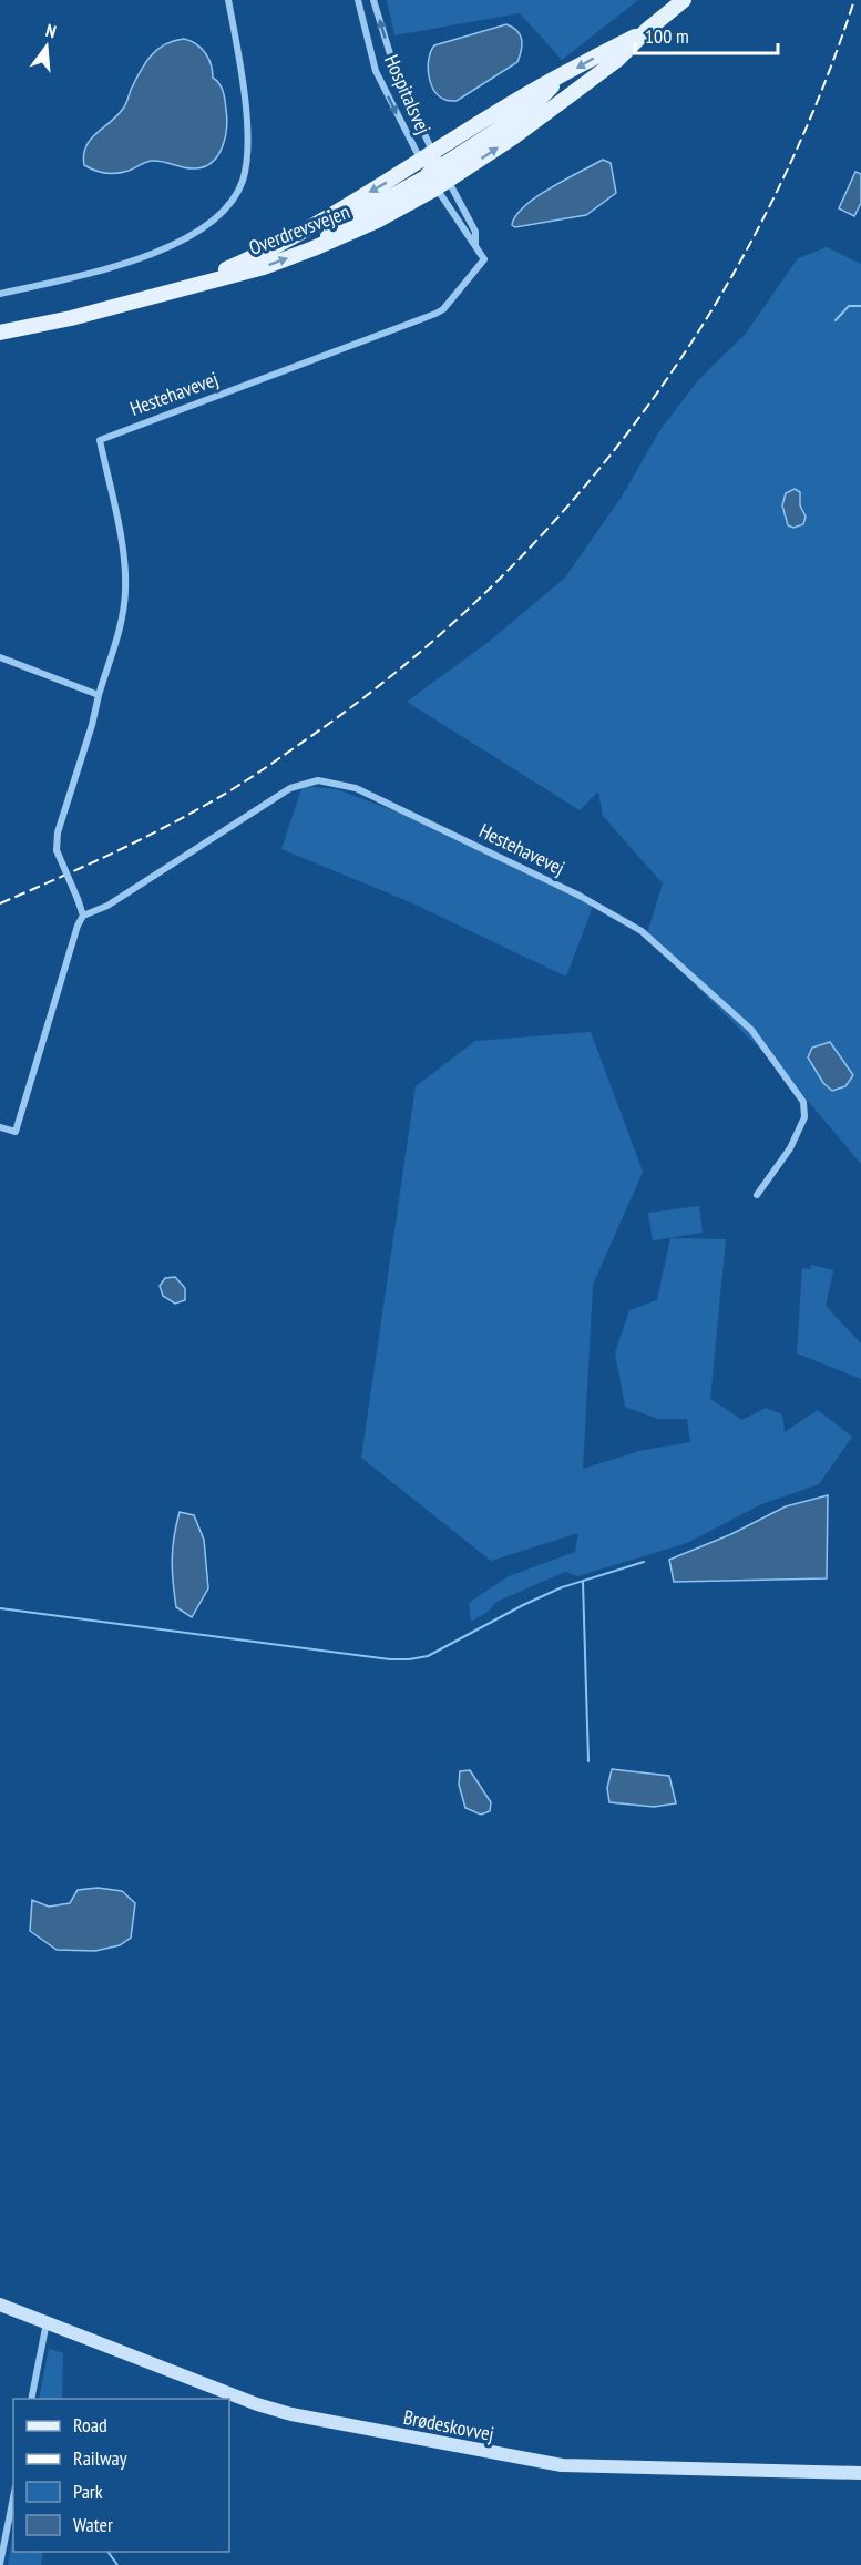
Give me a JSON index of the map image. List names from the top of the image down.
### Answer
{
  "streets": {
    "main road": ["Overdrevsvejen"],
    "street": ["Hospitalsvej", "Hestehavevej", "Brødeskovvej"]
  },
  "crossings": [
    ["Hospitalsvej", "Overdrevsvejen"]
  ],
  "legend": [
    "Road",
    "Railway",
    "Park",
    "Water"
  ],
  "scale_bar": "100 m",
  "north": "top"
}
